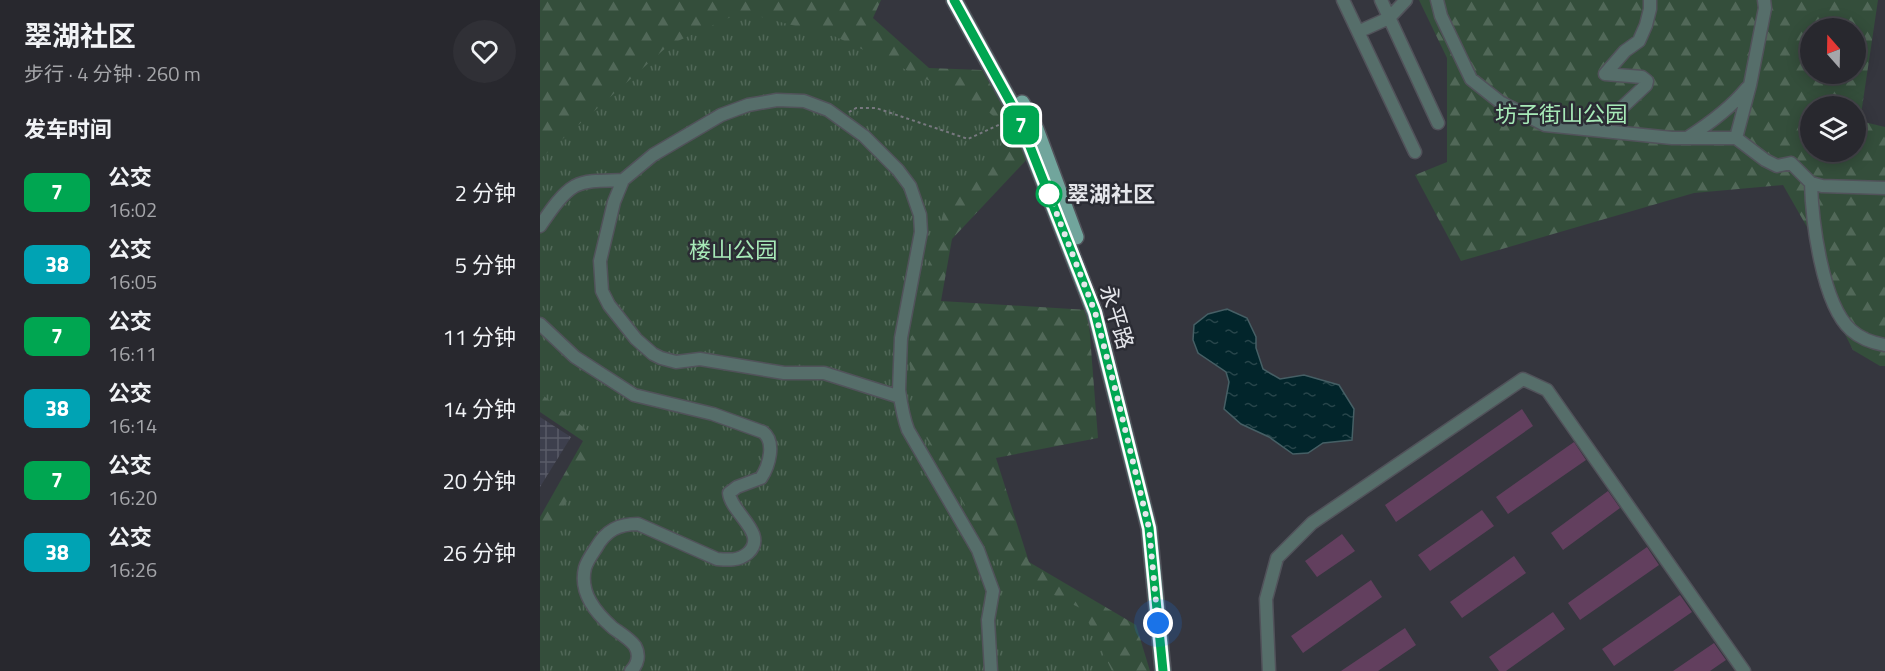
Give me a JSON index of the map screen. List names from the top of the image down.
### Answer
{
  "streets": {
    "main road": ["永平路"]
  },
  "parks": ["坊子街山公园", "楼山公园"],
  "places": ["翠湖社区"],
  "lines": ["bus line 7"],
  "north": "top",
  "page": {
    "heading": [
      ["翠湖社区", "步行 · 4 分钟 · 260 m"],
      "发车时间"
    ],
    "on_map": "7",
    "list": [
      {
        "mark": "7",
        "name": "公交",
        "note": "16:02",
        "value": "2 分钟"
      },
      {
        "mark": "38",
        "name": "公交",
        "note": "16:05",
        "value": "5 分钟"
      },
      {
        "mark": "7",
        "name": "公交",
        "note": "16:11",
        "value": "11 分钟"
      },
      {
        "mark": "38",
        "name": "公交",
        "note": "16:14",
        "value": "14 分钟"
      },
      {
        "mark": "7",
        "name": "公交",
        "note": "16:20",
        "value": "20 分钟"
      },
      {
        "mark": "38",
        "name": "公交",
        "note": "16:26",
        "value": "26 分钟"
      }
    ]
  }
}
